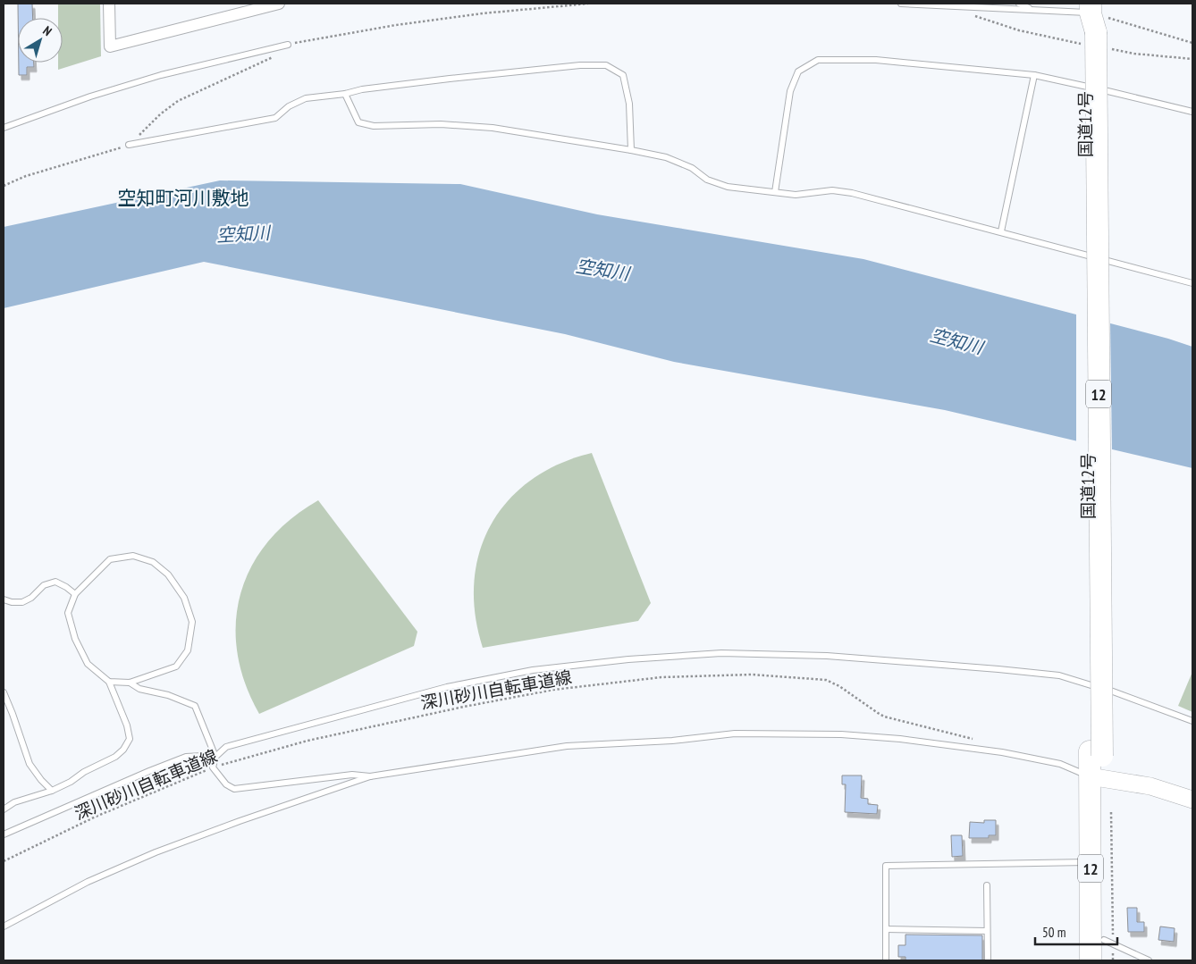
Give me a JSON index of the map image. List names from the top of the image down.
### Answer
{
  "streets": {
    "highway": ["国道12号", "12"],
    "path": ["深川砂川自転車道線"]
  },
  "districts": ["空知町河川敷地"],
  "water": ["空知川"],
  "scale_bar": "50 m",
  "north": "top right"
}
